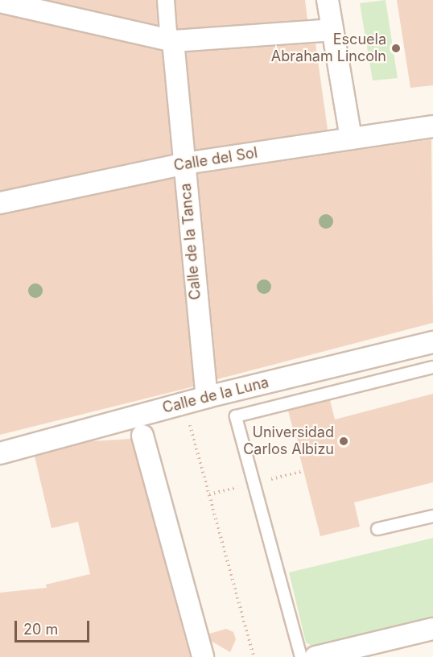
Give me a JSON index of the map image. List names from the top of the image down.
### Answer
{
  "streets": {
    "street": ["Calle del Sol", "Calle de la Tanca", "Calle de la Luna"]
  },
  "crossings": [
    ["Calle del Sol", "Calle de la Tanca"],
    ["Calle de la Tanca", "Calle de la Luna"]
  ],
  "places": ["Escuela Abraham Lincoln", "Universidad Carlos Albizu"],
  "scale_bar": "20 m"
}
